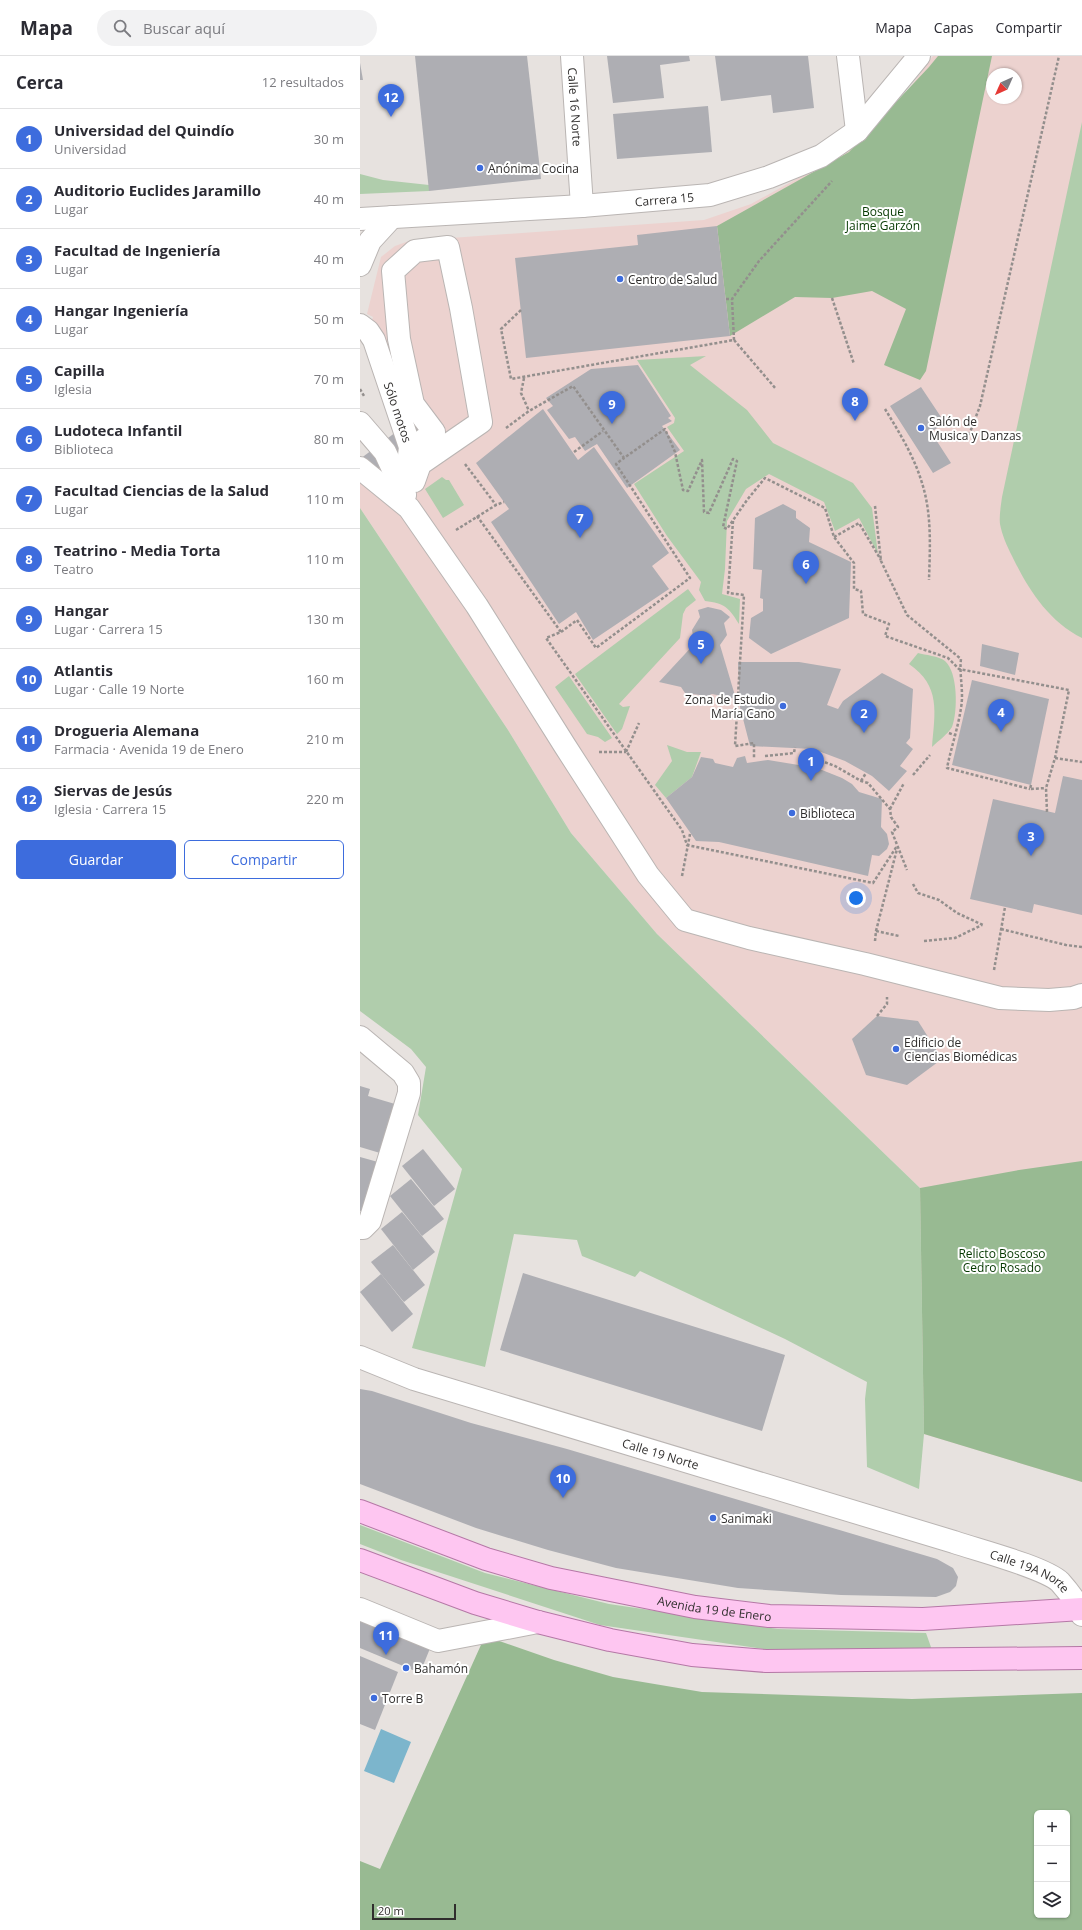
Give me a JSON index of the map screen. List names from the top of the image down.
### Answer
{
  "streets": {
    "main road": ["Avenida 19 de Enero"],
    "street": [
      "Calle 16 Norte",
      "Carrera 15",
      "Sólo motos",
      "Calle 19 Norte",
      "Calle 19A Norte"
    ]
  },
  "crossings": [
    ["Calle 16 Norte", "Carrera 15"],
    ["Calle 19 Norte", "Calle 19A Norte"],
    ["Calle 19A Norte", "Avenida 19 de Enero"]
  ],
  "parks": ["Bosque Jaime Garzón", "Relicto Boscoso Cedro Rosado"],
  "places": [
    "Anónima Cocina",
    "Centro de Salud",
    "Salón de Musica y Danzas",
    "Zona de Estudio María Cano",
    "Biblioteca",
    "Edificio de Ciencias Biomédicas",
    "Sanimaki",
    "Bahamón",
    "Torre B"
  ],
  "scale_bar": "20 m",
  "north": "bottom left",
  "page": {
    "header": "Mapa",
    "search": "Buscar aquí",
    "nav": ["Mapa", "Capas", "Compartir"],
    "heading": ["Cerca", "12 resultados"],
    "pins": [
      "12",
      "8",
      "9",
      "7",
      "6",
      "5",
      "4",
      "2",
      "1",
      "3",
      "10",
      "11"
    ],
    "list": [
      {
        "mark": "1",
        "name": "Universidad del Quindío",
        "note": "Universidad",
        "value": "30 m"
      },
      {
        "mark": "2",
        "name": "Auditorio Euclides Jaramillo",
        "note": "Lugar",
        "value": "40 m"
      },
      {
        "mark": "3",
        "name": "Facultad de Ingeniería",
        "note": "Lugar",
        "value": "40 m"
      },
      {
        "mark": "4",
        "name": "Hangar Ingeniería",
        "note": "Lugar",
        "value": "50 m"
      },
      {
        "mark": "5",
        "name": "Capilla",
        "note": "Iglesia",
        "value": "70 m"
      },
      {
        "mark": "6",
        "name": "Ludoteca Infantil",
        "note": "Biblioteca",
        "value": "80 m"
      },
      {
        "mark": "7",
        "name": "Facultad Ciencias de la Salud",
        "note": "Lugar",
        "value": "110 m"
      },
      {
        "mark": "8",
        "name": "Teatrino - Media Torta",
        "note": "Teatro",
        "value": "110 m"
      },
      {
        "mark": "9",
        "name": "Hangar",
        "note": "Lugar · Carrera 15",
        "value": "130 m"
      },
      {
        "mark": "10",
        "name": "Atlantis",
        "note": "Lugar · Calle 19 Norte",
        "value": "160 m"
      },
      {
        "mark": "11",
        "name": "Drogueria Alemana",
        "note": "Farmacia · Avenida 19 de Enero",
        "value": "210 m"
      },
      {
        "mark": "12",
        "name": "Siervas de Jesús",
        "note": "Iglesia · Carrera 15",
        "value": "220 m"
      }
    ],
    "buttons": ["Guardar", "Compartir"],
    "map_buttons": ["+", "−"],
    "scale": "20 m"
  }
}
